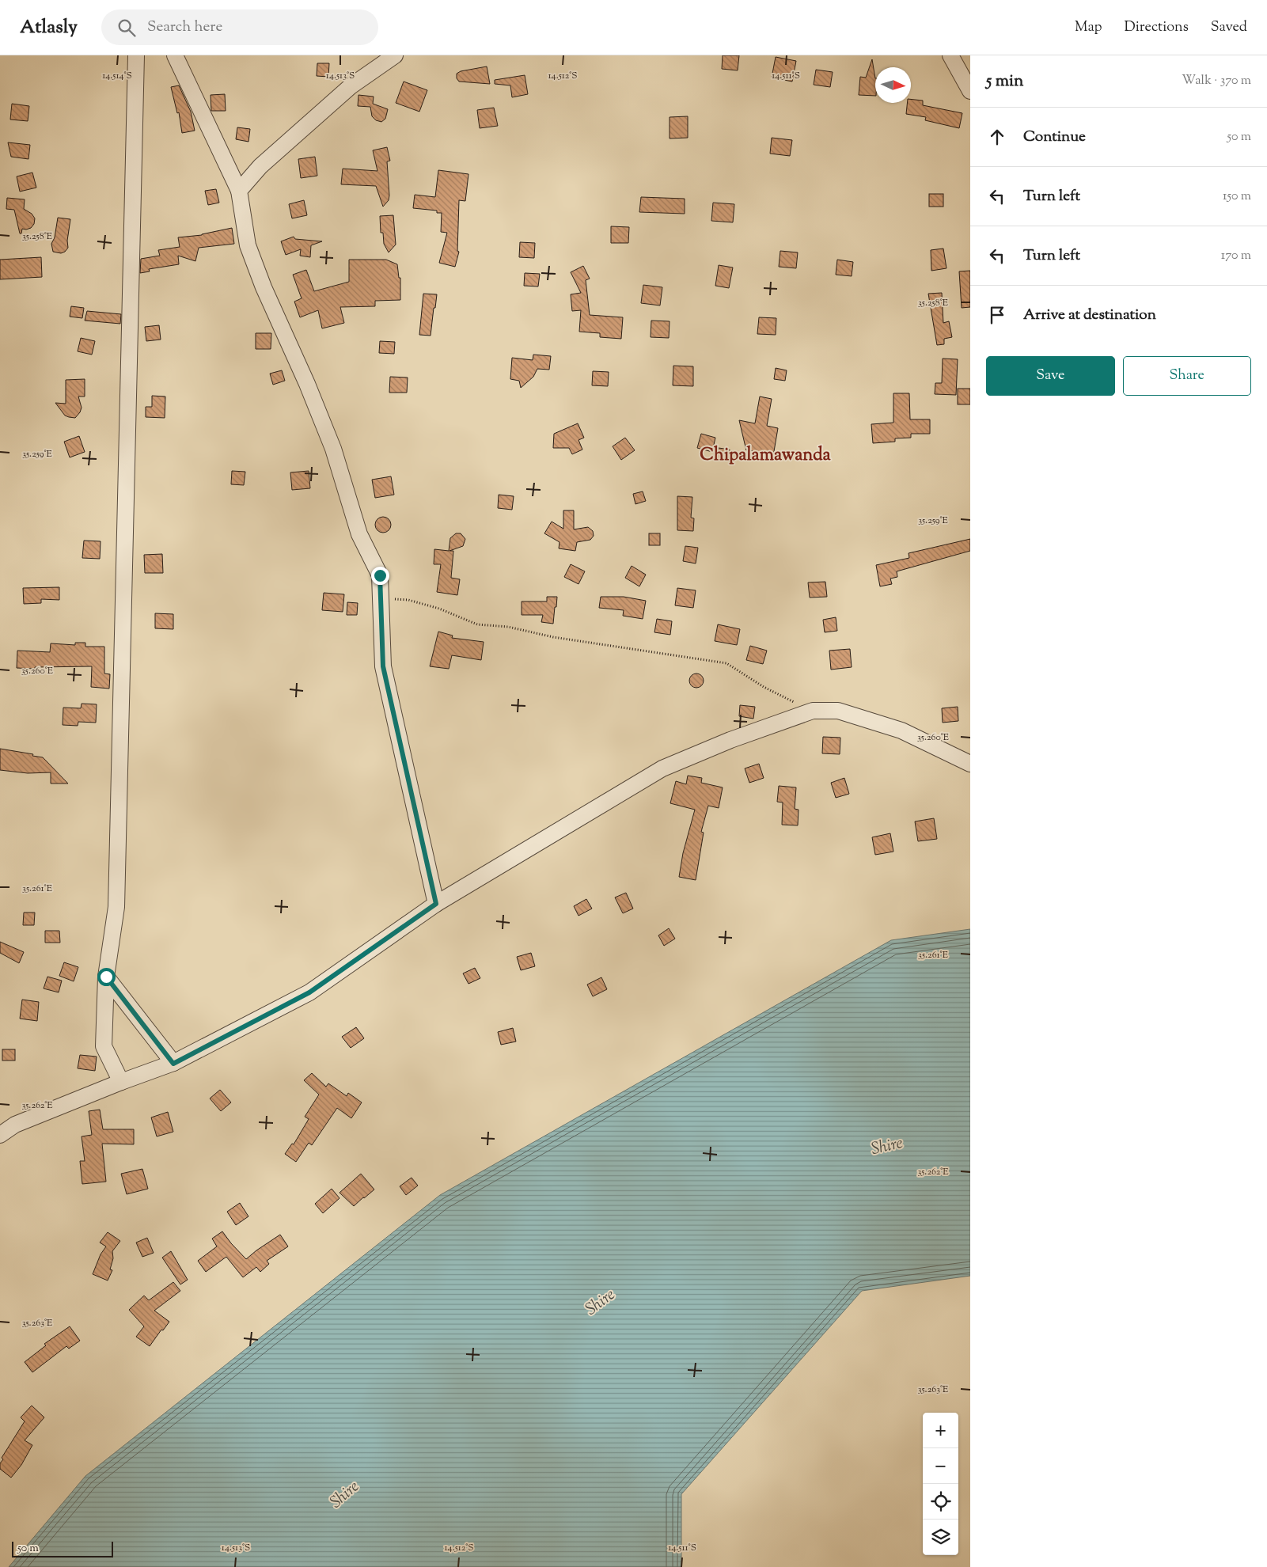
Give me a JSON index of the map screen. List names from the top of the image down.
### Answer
{
  "districts": ["Chipalamawanda"],
  "water": ["Shire"],
  "scale_bar": "50 m",
  "north": "right",
  "page": {
    "header": "Atlasly",
    "search": "Search here",
    "nav": ["Map", "Directions", "Saved"],
    "heading": ["5 min", "Walk · 370 m"],
    "list": [
      ["Continue", "50 m"],
      ["Turn left", "150 m"],
      ["Turn left", "170 m"],
      "Arrive at destination"
    ],
    "buttons": ["Save", "Share"],
    "map_buttons": ["+", "−"],
    "scale": "50 m"
  },
  "coordinates": [
    "14.514°S",
    "14.513°S",
    "14.512°S",
    "14.511°S",
    "35.258°E",
    "35.259°E",
    "35.260°E",
    "35.261°E",
    "35.262°E",
    "35.263°E"
  ]
}
